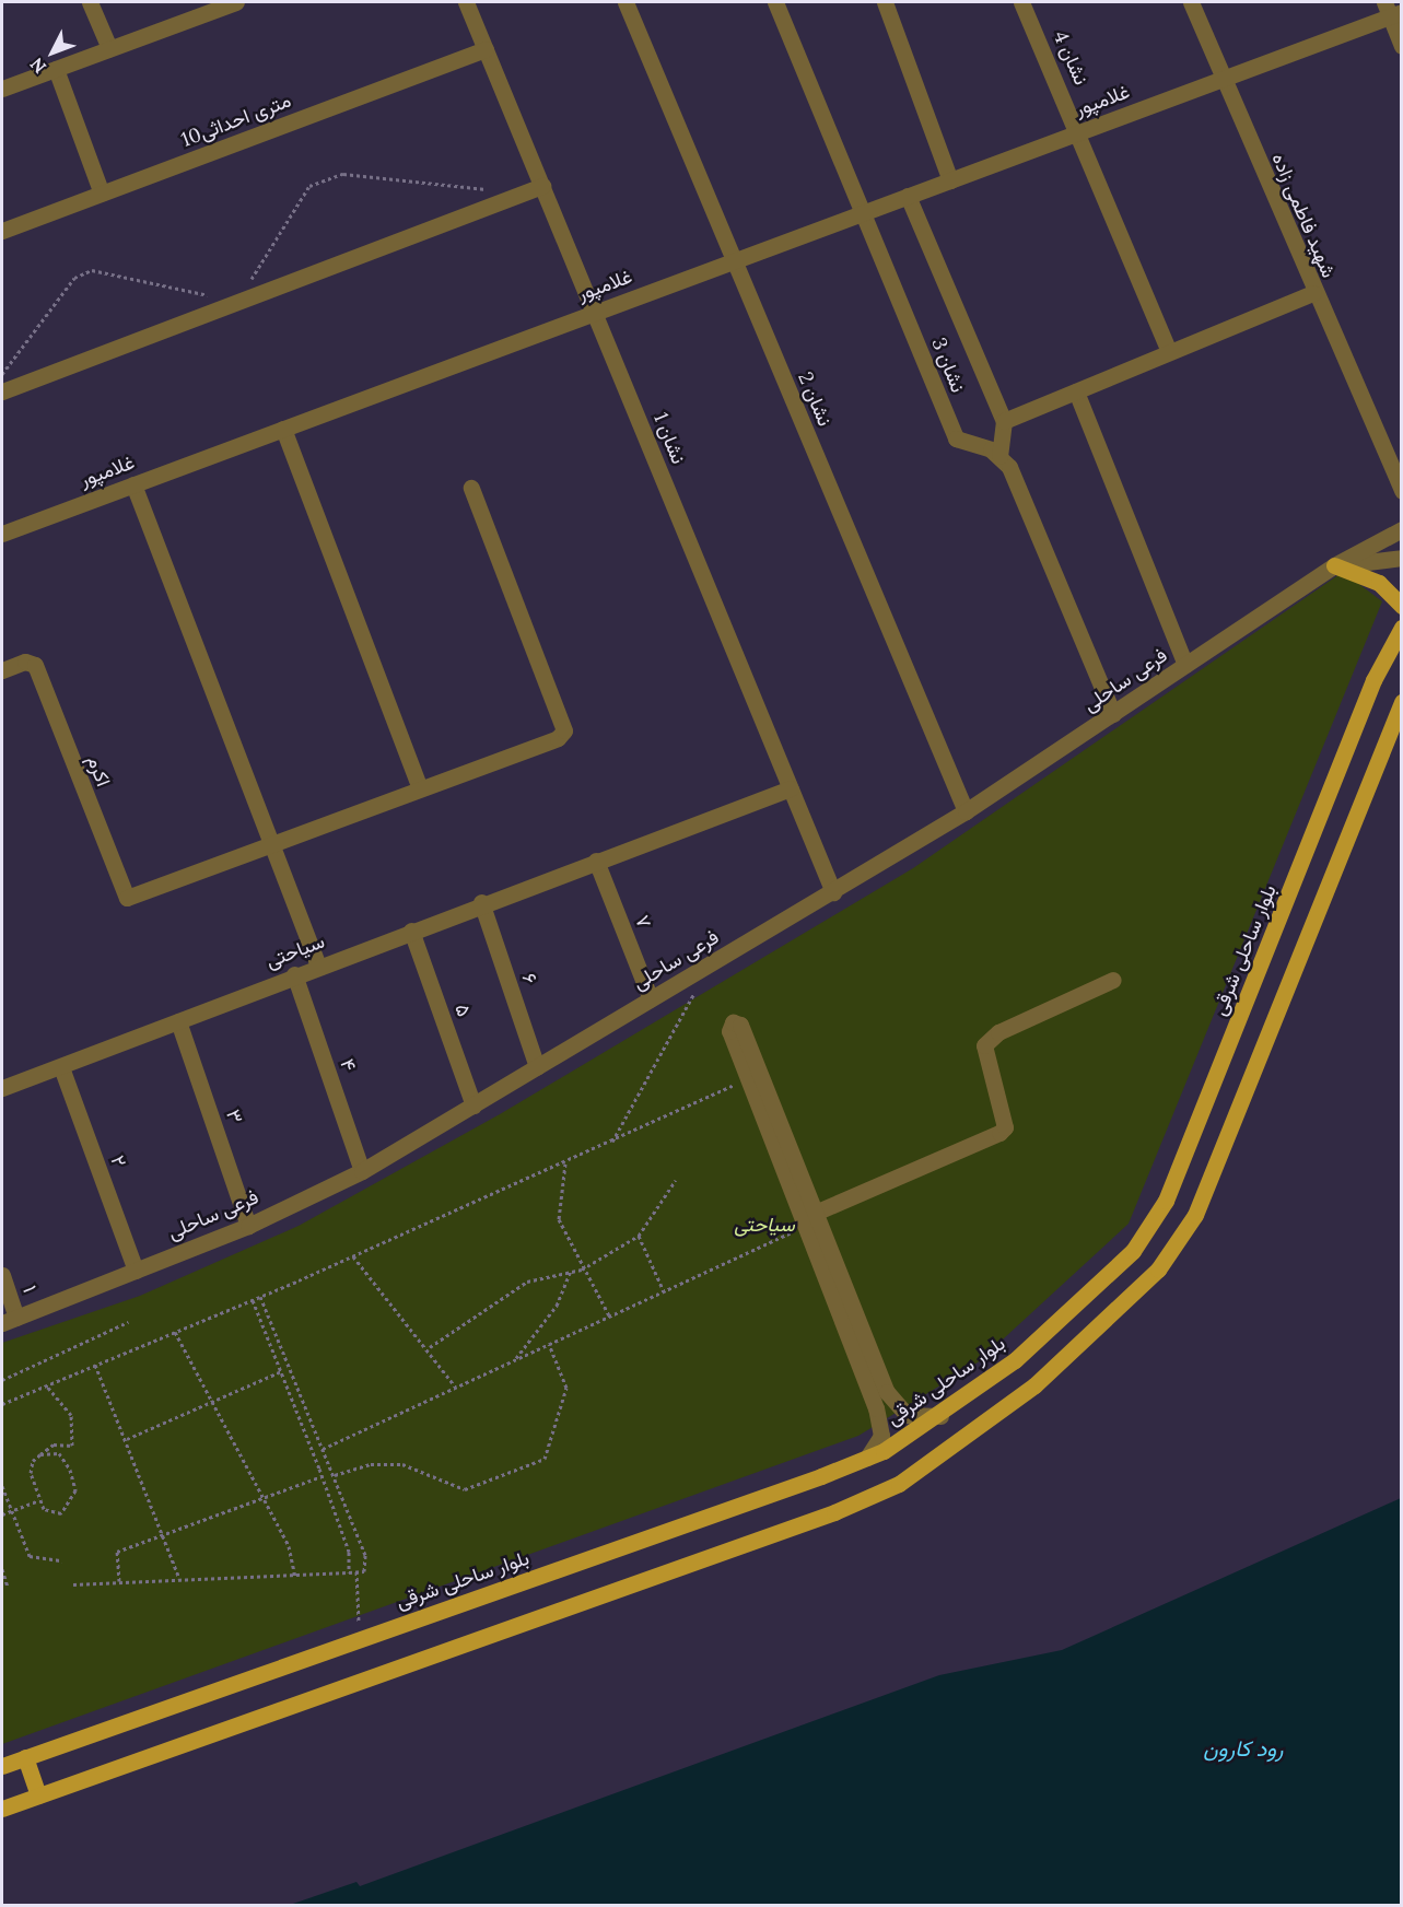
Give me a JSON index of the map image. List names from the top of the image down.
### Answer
{
  "streets": {
    "main road": ["بلوار ساحلی شرقی"],
    "street": [
      "نشان 4",
      "غلامپور",
      "10متری احداثی",
      "شهید فاطمی زاده",
      "نشان 3",
      "نشان 2",
      "نشان 1",
      "فرعی ساحلی",
      "اکرم",
      "۷",
      "سیاحتی",
      "۶",
      "۵",
      "۴",
      "۳",
      "۲",
      "۱"
    ]
  },
  "crossings": [
    ["نشان 4", "غلامپور"],
    ["غلامپور", "شهید فاطمی زاده"],
    ["غلامپور", "نشان 3"],
    ["غلامپور", "نشان 2"],
    ["غلامپور", "نشان 1"],
    ["10متری احداثی", "نشان 1"],
    ["نشان 2", "فرعی ساحلی"],
    ["نشان 1", "فرعی ساحلی"],
    ["نشان 1", "سیاحتی"],
    ["فرعی ساحلی", "۷"],
    ["فرعی ساحلی", "۶"],
    ["فرعی ساحلی", "۵"],
    ["فرعی ساحلی", "۴"],
    ["فرعی ساحلی", "۳"],
    ["فرعی ساحلی", "۲"],
    ["فرعی ساحلی", "۱"],
    ["۷", "سیاحتی"],
    ["سیاحتی", "۶"],
    ["سیاحتی", "۵"],
    ["سیاحتی", "۴"],
    ["سیاحتی", "۳"],
    ["سیاحتی", "۲"]
  ],
  "water": ["رود کارون"],
  "parks": ["سیاحتی"],
  "north": "bottom left"
}
